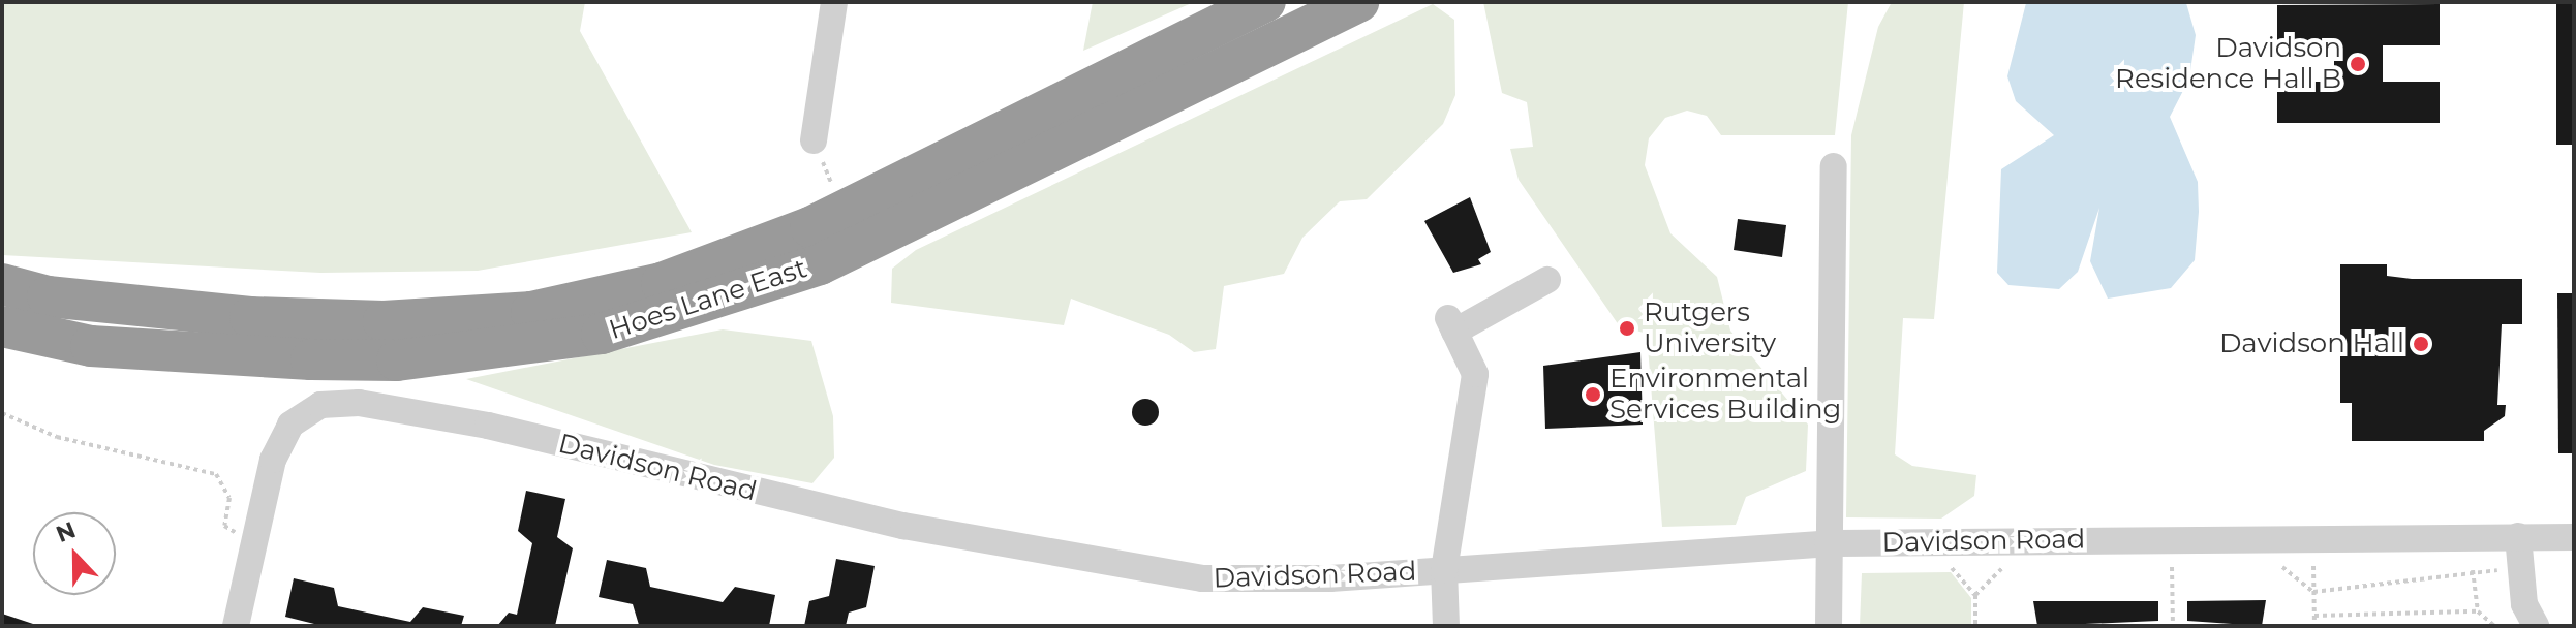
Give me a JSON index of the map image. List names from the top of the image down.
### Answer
{
  "streets": {
    "highway": ["Hoes Lane East"],
    "street": ["Davidson Road"]
  },
  "places": [
    "Davidson Residence Hall B",
    "Rutgers University",
    "Davidson Hall",
    "Environmental Services Building"
  ],
  "north": "top"
}
